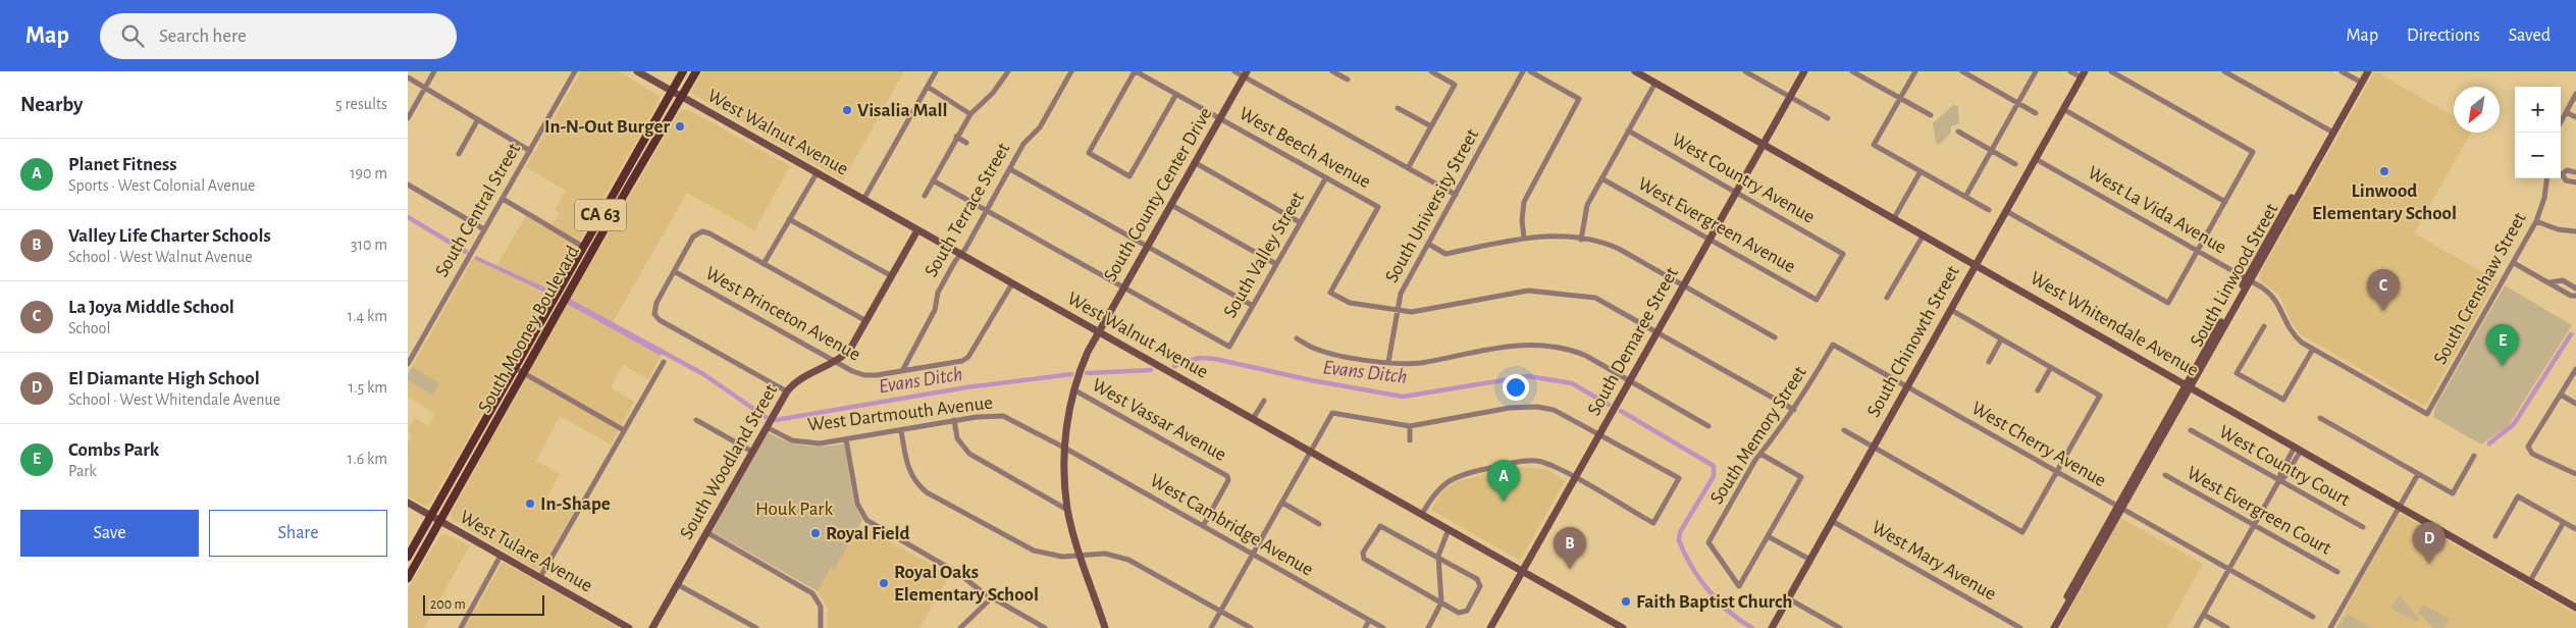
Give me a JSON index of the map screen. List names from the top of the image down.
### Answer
{
  "streets": {
    "main road": ["CA 63", "South Mooney Boulevard"],
    "street": [
      "West Walnut Avenue",
      "West Beech Avenue",
      "West Country Avenue",
      "South County Center Drive",
      "South University Street",
      "South Central Street",
      "South Terrace Street",
      "West La Vida Avenue",
      "West Evergreen Avenue",
      "South Valley Street",
      "South Linwood Street",
      "South Crenshaw Street",
      "West Princeton Avenue",
      "West Whitendale Avenue",
      "South Demaree Street",
      "South Chinowth Street",
      "West Dartmouth Avenue",
      "West Vassar Avenue",
      "South Memory Street",
      "West Cherry Avenue",
      "South Woodland Street",
      "West Country Court",
      "West Evergreen Court",
      "West Cambridge Avenue",
      "West Tulare Avenue",
      "West Mary Avenue"
    ]
  },
  "crossings": [
    ["West Walnut Avenue", "South County Center Drive"],
    ["West Walnut Avenue", "South Terrace Street"],
    ["West Walnut Avenue", "West Princeton Avenue"],
    ["West Walnut Avenue", "South Mooney Boulevard"],
    ["West Walnut Avenue", "South Demaree Street"],
    ["West Walnut Avenue", "South Woodland Street"],
    ["West Beech Avenue", "South County Center Drive"],
    ["West Beech Avenue", "South University Street"],
    ["West Beech Avenue", "South Valley Street"],
    ["West Country Avenue", "West Evergreen Avenue"],
    ["West Country Avenue", "South Demaree Street"],
    ["South County Center Drive", "South Valley Street"],
    ["South County Center Drive", "West Dartmouth Avenue"],
    ["South County Center Drive", "West Vassar Avenue"],
    ["South County Center Drive", "West Cambridge Avenue"],
    ["South Terrace Street", "West Princeton Avenue"],
    ["West La Vida Avenue", "South Linwood Street"],
    ["West La Vida Avenue", "South Crenshaw Street"],
    ["West La Vida Avenue", "South Chinowth Street"],
    ["West Evergreen Avenue", "South Demaree Street"],
    ["South Linwood Street", "West Whitendale Avenue"],
    ["South Linwood Street", "West Cherry Avenue"],
    ["West Princeton Avenue", "South Woodland Street"],
    ["West Whitendale Avenue", "South Demaree Street"],
    ["West Whitendale Avenue", "South Chinowth Street"],
    ["South Mooney Boulevard", "West Tulare Avenue"],
    ["South Chinowth Street", "West Cherry Avenue"],
    ["South Chinowth Street", "West Mary Avenue"],
    ["West Dartmouth Avenue", "South Woodland Street"],
    ["West Dartmouth Avenue", "West Cambridge Avenue"],
    ["West Vassar Avenue", "West Cambridge Avenue"],
    ["South Memory Street", "West Cherry Avenue"]
  ],
  "water": ["Evans Ditch"],
  "parks": ["Houk Park"],
  "places": [
    "Visalia Mall",
    "In-N-Out Burger",
    "Linwood Elementary School",
    "In-Shape",
    "Royal Field",
    "Royal Oaks Elementary School",
    "Faith Baptist Church"
  ],
  "scale_bar": "200 m",
  "north": "bottom left",
  "page": {
    "header": "Map",
    "search": "Search here",
    "nav": ["Map", "Directions", "Saved"],
    "heading": ["Nearby", "5 results"],
    "map_buttons": ["+", "−"],
    "list": [
      {
        "mark": "A",
        "name": "Planet Fitness",
        "note": "Sports · West Colonial Avenue",
        "value": "190 m"
      },
      {
        "mark": "B",
        "name": "Valley Life Charter Schools",
        "note": "School · West Walnut Avenue",
        "value": "310 m"
      },
      {
        "mark": "C",
        "name": "La Joya Middle School",
        "note": "School",
        "value": "1.4 km"
      },
      {
        "mark": "D",
        "name": "El Diamante High School",
        "note": "School · West Whitendale Avenue",
        "value": "1.5 km"
      },
      {
        "mark": "E",
        "name": "Combs Park",
        "note": "Park",
        "value": "1.6 km"
      }
    ],
    "pins": [
      "C",
      "E",
      "A",
      "D",
      "B"
    ],
    "buttons": ["Save", "Share"],
    "scale": "200 m"
  }
}
